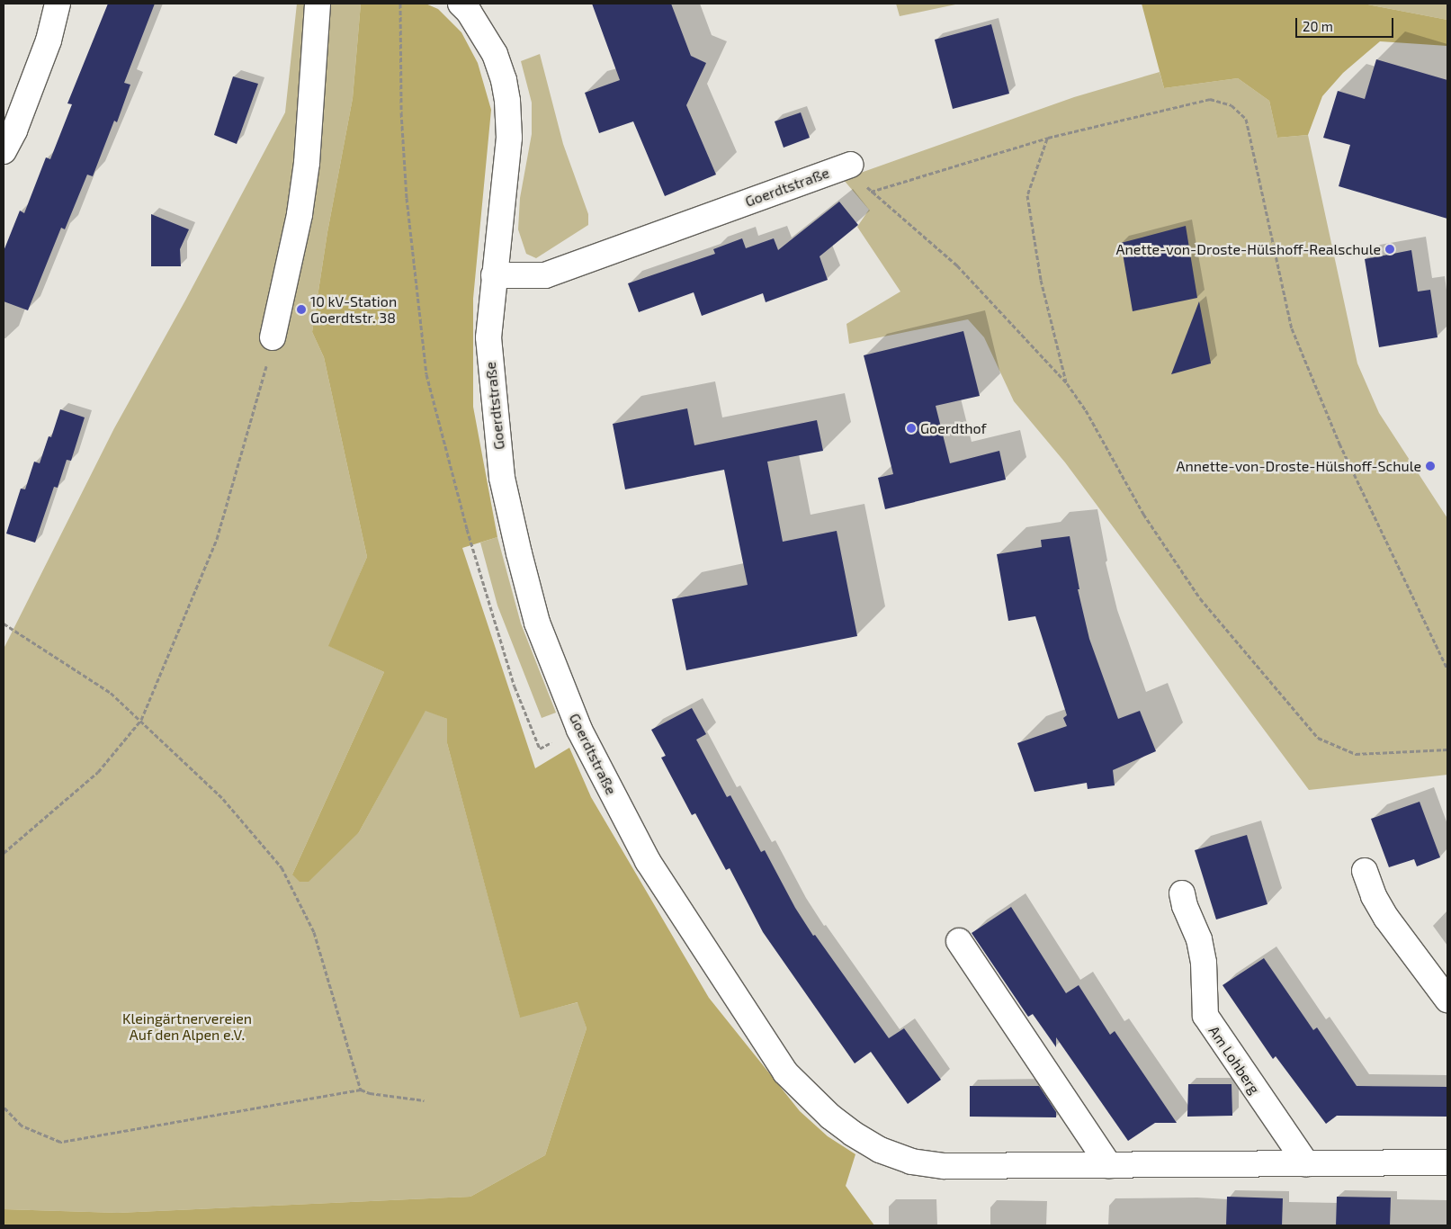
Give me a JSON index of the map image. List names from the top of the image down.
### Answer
{
  "streets": {
    "street": ["Goerdtstraße", "Am Lohberg"]
  },
  "parks": ["Kleingärtnervereien Auf den Alpen e.V."],
  "places": [
    "Anette-von-Droste-Hülshoff-Realschule",
    "10 kV-Station Goerdtstr. 38",
    "Goerdthof",
    "Annette-von-Droste-Hülshoff-Schule"
  ],
  "scale_bar": "20 m"
}
